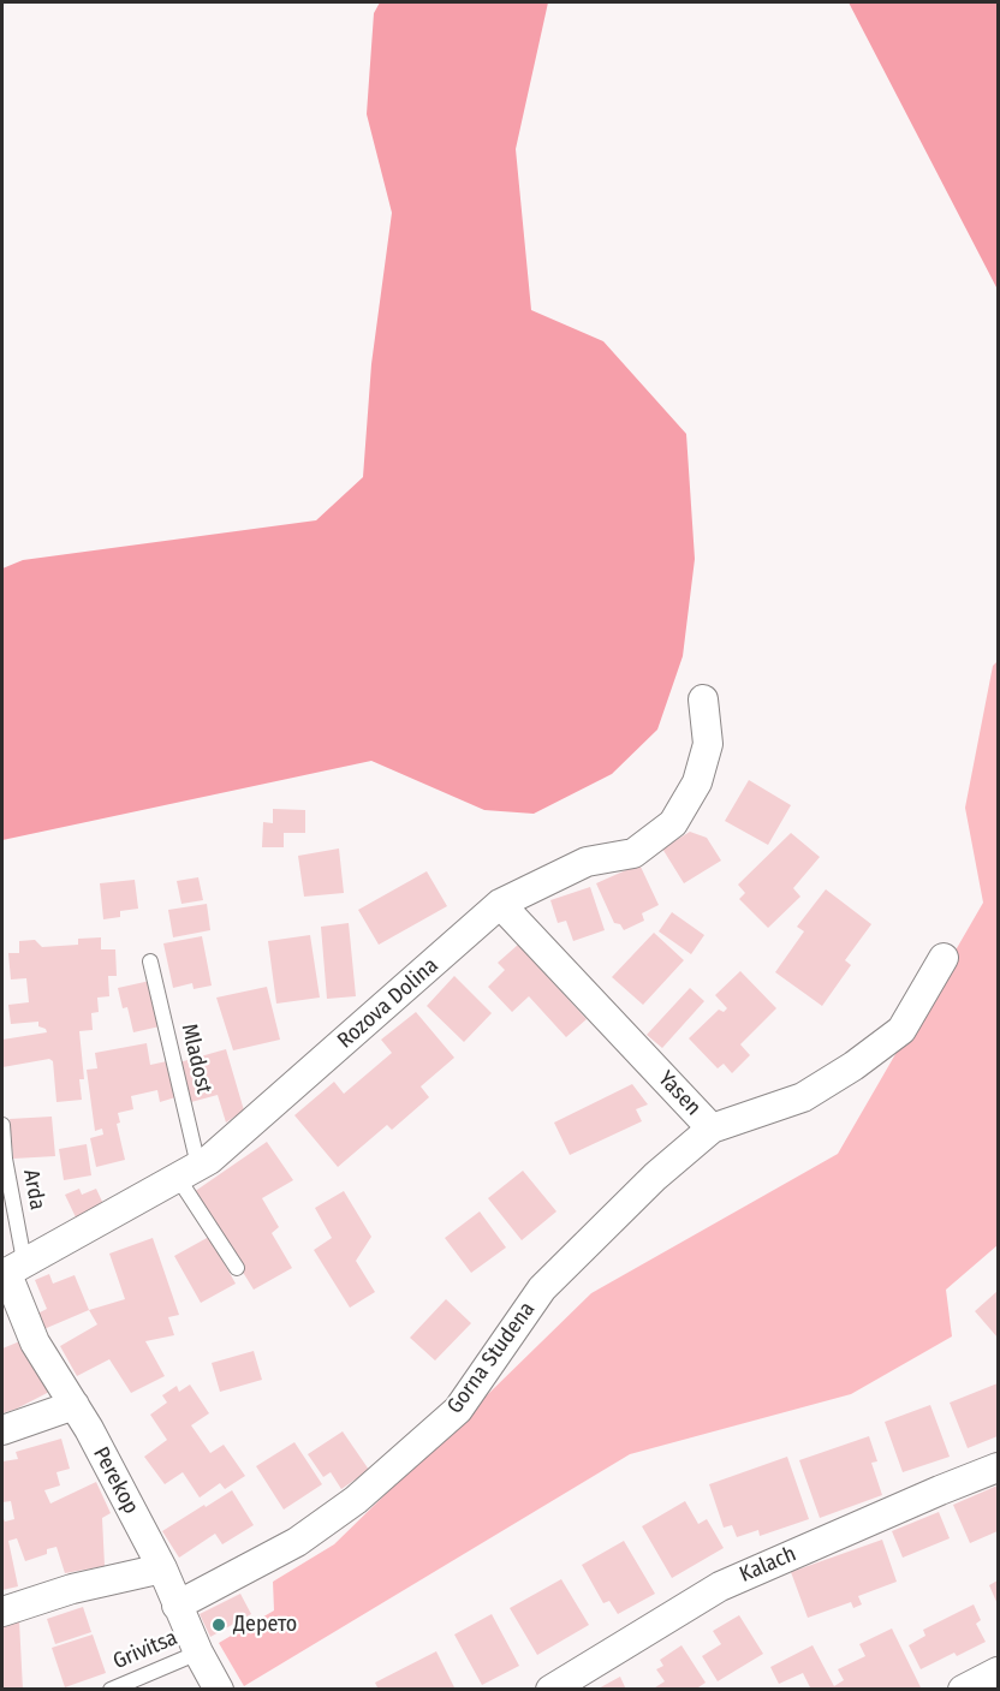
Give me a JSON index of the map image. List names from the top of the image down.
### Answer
{
  "streets": {
    "street": [
      "Rozova Dolina",
      "Yasen",
      "Gorna Studena",
      "Perekop",
      "Kalach"
    ],
    "lane": ["Mladost", "Arda", "Grivitsa"]
  },
  "crossings": [
    ["Rozova Dolina", "Mladost"],
    ["Rozova Dolina", "Yasen"],
    ["Rozova Dolina", "Arda"],
    ["Rozova Dolina", "Perekop"],
    ["Yasen", "Gorna Studena"],
    ["Arda", "Perekop"],
    ["Gorna Studena", "Perekop"],
    ["Perekop", "Grivitsa"]
  ],
  "places": ["Дерето"]
}
